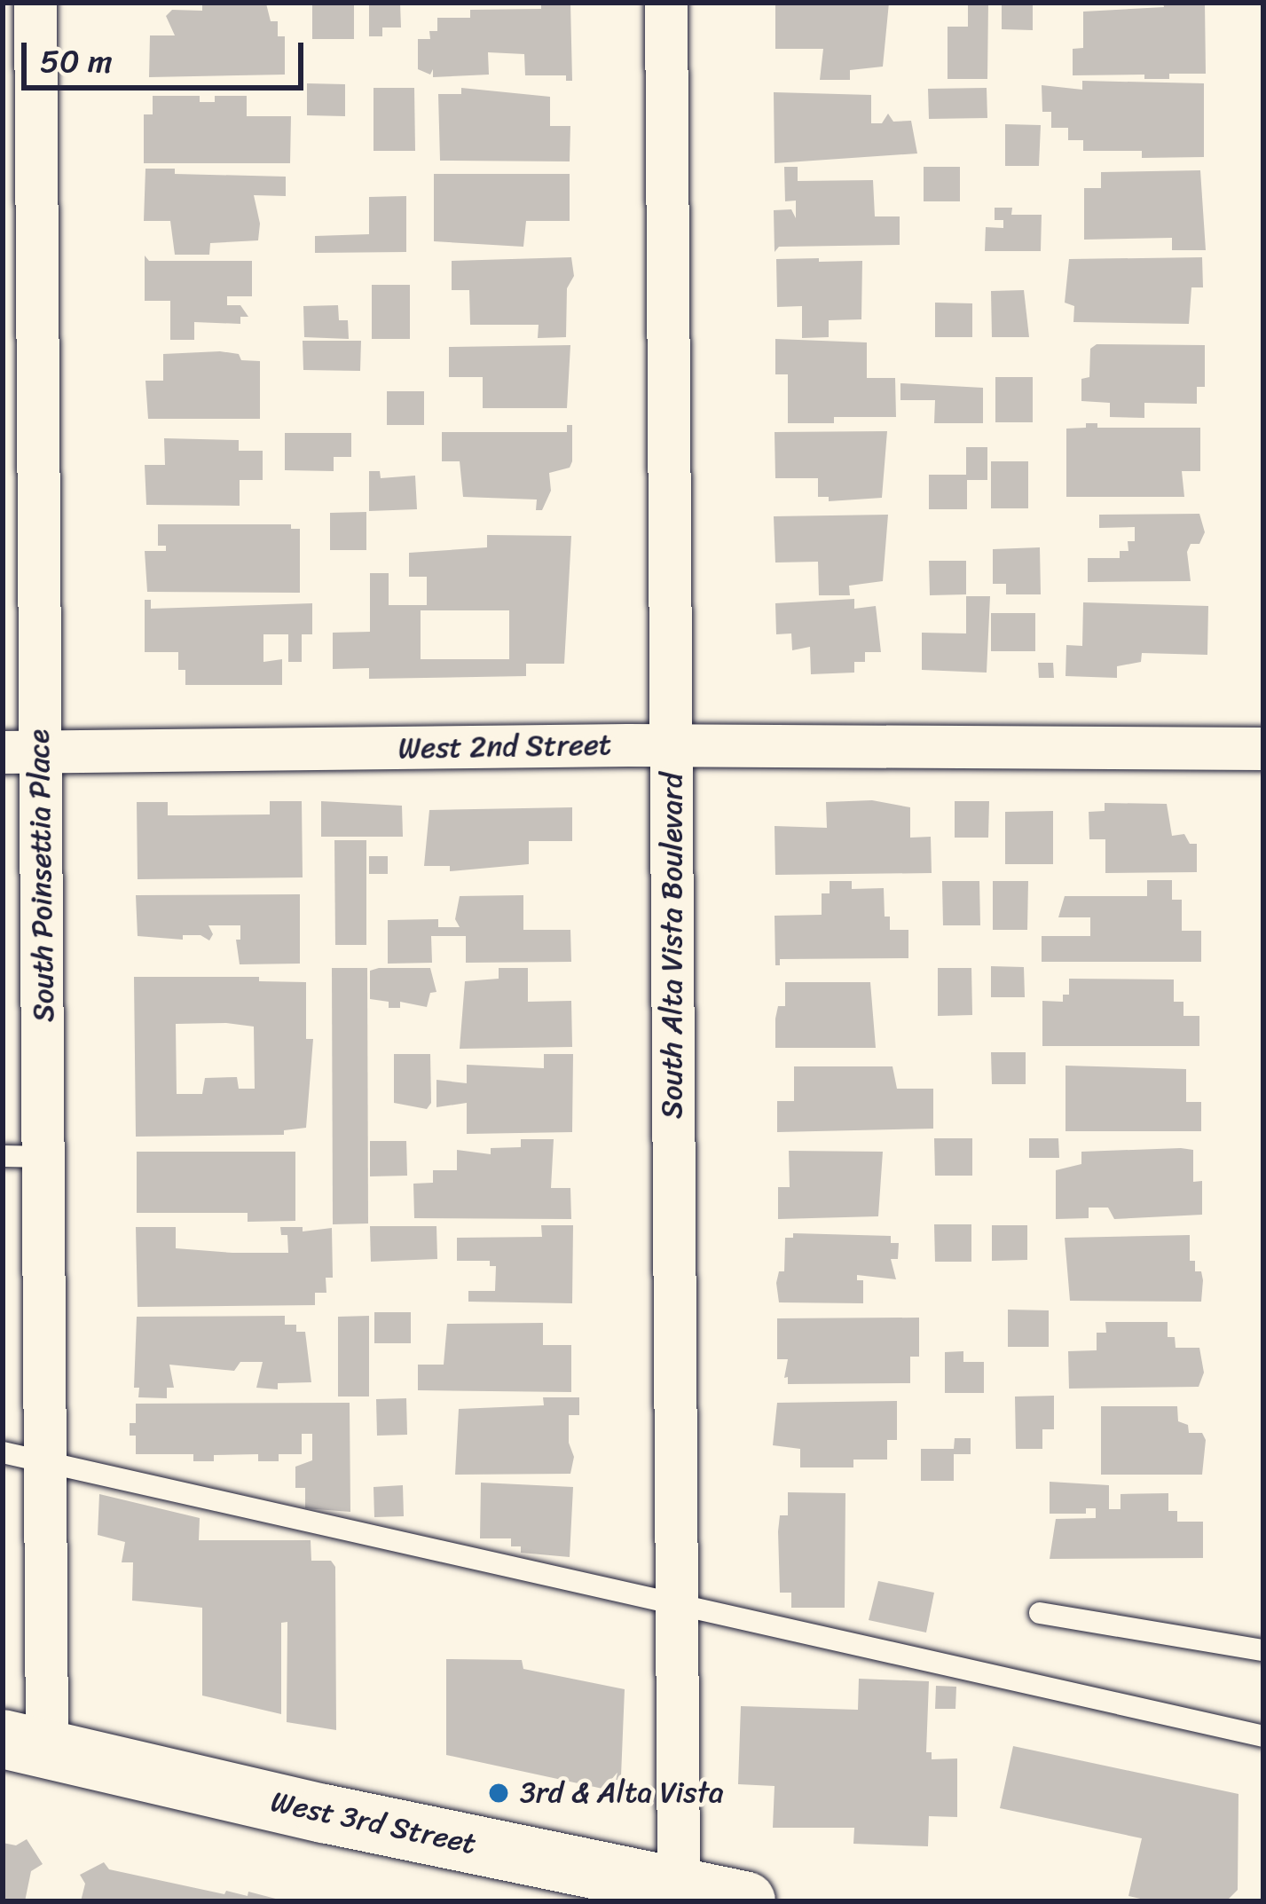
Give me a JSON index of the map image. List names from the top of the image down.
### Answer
{
  "streets": {
    "main road": ["West 3rd Street"],
    "street": ["West 2nd Street", "South Poinsettia Place", "South Alta Vista Boulevard"]
  },
  "crossings": [
    ["West 2nd Street", "South Poinsettia Place"],
    ["West 2nd Street", "South Alta Vista Boulevard"],
    ["South Poinsettia Place", "West 3rd Street"],
    ["South Alta Vista Boulevard", "West 3rd Street"]
  ],
  "places": ["3rd & Alta Vista"],
  "scale_bar": "50 m"
}
